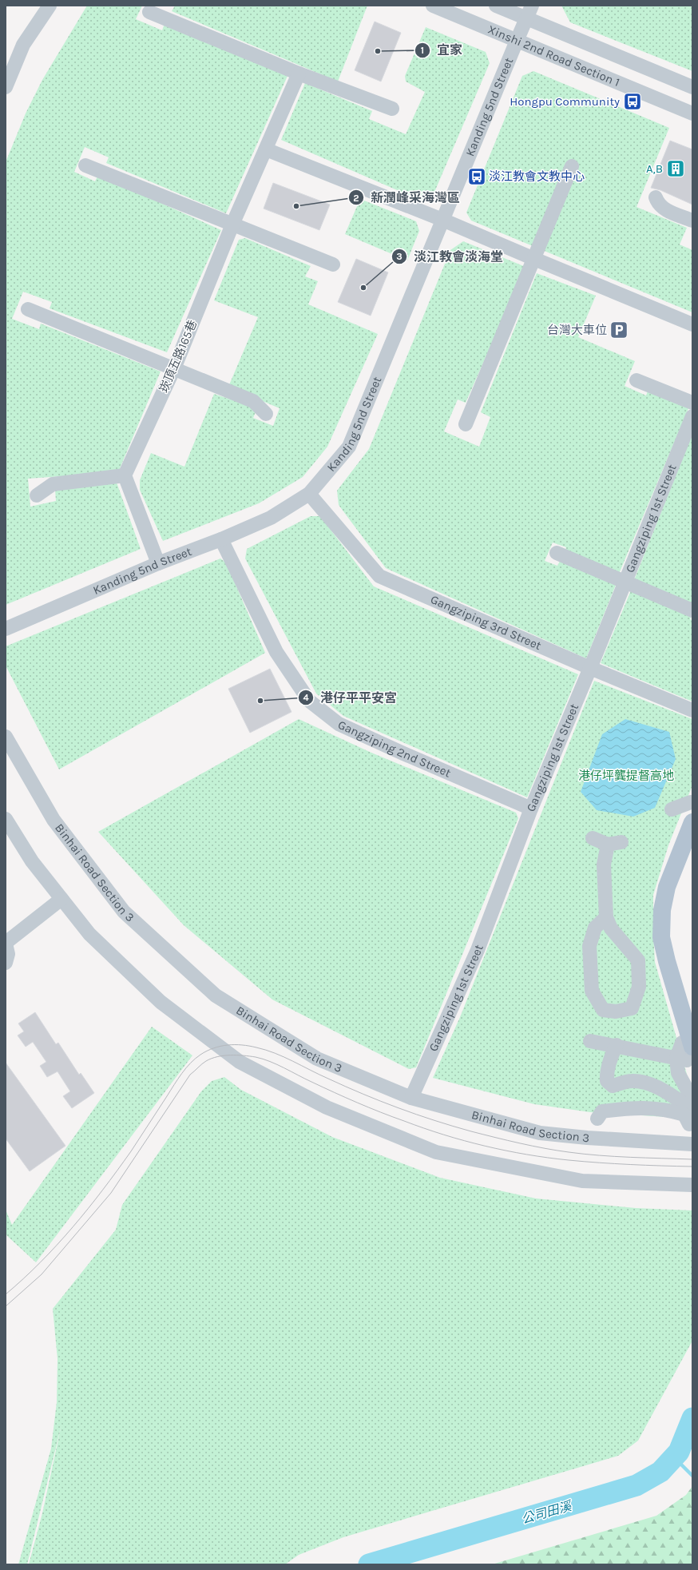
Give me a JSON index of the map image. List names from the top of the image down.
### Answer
{
  "streets": {
    "street": [
      "Xinshi 2nd Road Section 1",
      "Kanding 5nd Street",
      "崁頂五路165巷",
      "Gangziping 1st Street",
      "Gangziping 3rd Street",
      "Gangziping 2nd Street",
      "Binhai Road Section 3"
    ]
  },
  "crossings": [
    ["Xinshi 2nd Road Section 1", "Kanding 5nd Street"],
    ["Kanding 5nd Street", "Gangziping 3rd Street"],
    ["Kanding 5nd Street", "Gangziping 2nd Street"],
    ["Gangziping 1st Street", "Gangziping 3rd Street"],
    ["Gangziping 1st Street", "Gangziping 2nd Street"],
    ["Gangziping 1st Street", "Binhai Road Section 3"]
  ],
  "water": ["公司田溪"],
  "parks": ["港仔坪龔提督高地"],
  "places": {
    "other": [
      "宜家",
      "新潤峰采海灣區",
      "淡江教會淡海堂",
      "港仔平平安宮"
    ],
    "bus stop": ["Hongpu Community", "淡江教會文教中心"],
    "building": ["A,B"],
    "parking": ["台灣大車位"]
  }
}
